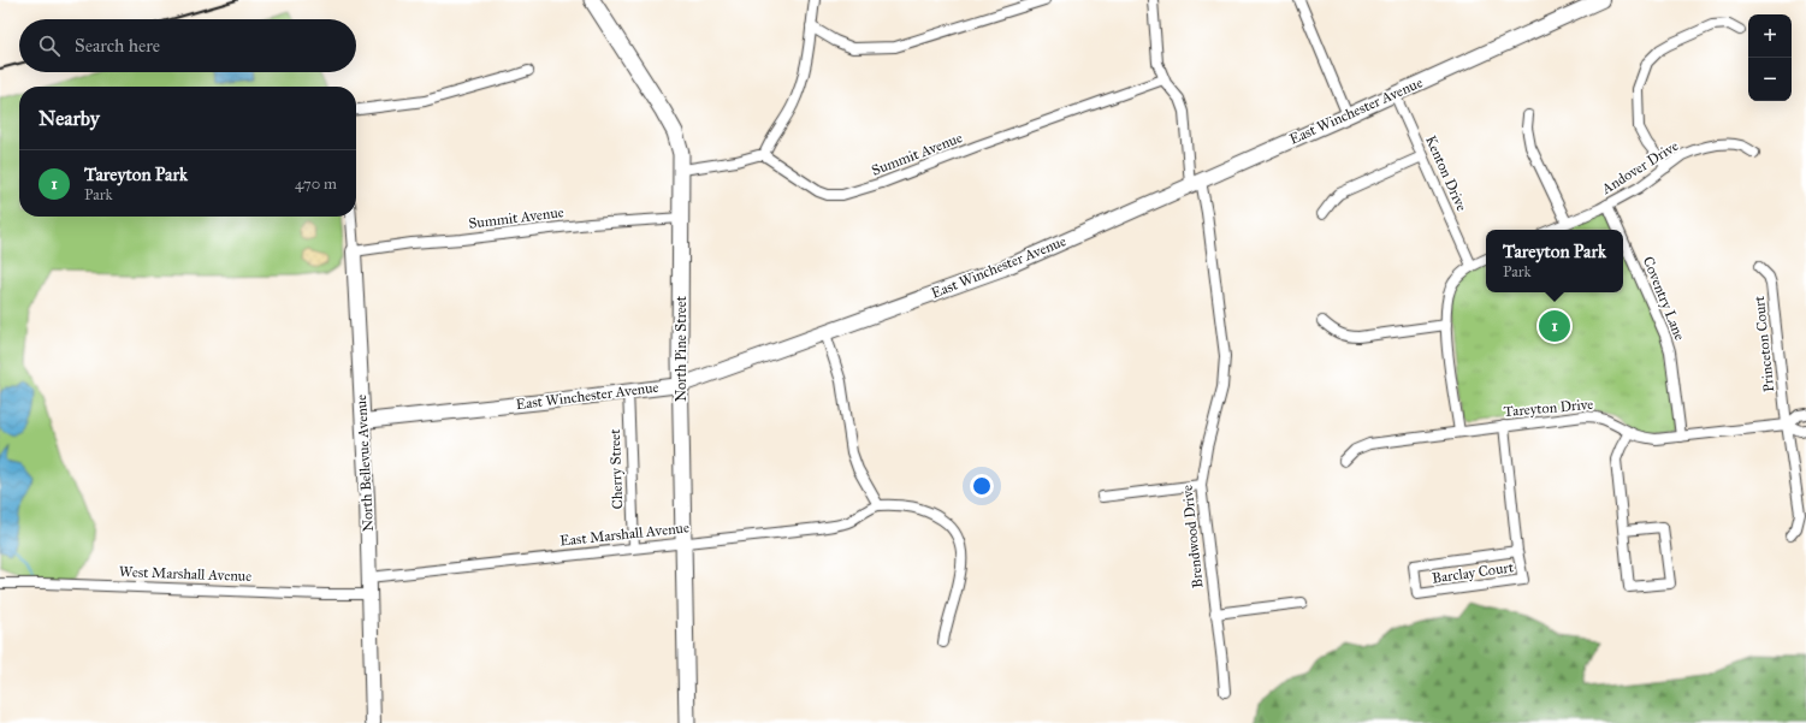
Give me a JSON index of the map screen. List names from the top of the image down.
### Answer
{
  "streets": {
    "main road": ["East Winchester Avenue", "North Pine Street", "North Bellevue Avenue"],
    "street": [
      "Summit Avenue",
      "Andover Drive",
      "Kenton Drive",
      "Coventry Lane",
      "Princeton Court",
      "Tareyton Drive",
      "Cherry Street",
      "East Marshall Avenue",
      "Brendwood Drive",
      "Barclay Court",
      "West Marshall Avenue"
    ]
  },
  "crossings": [
    ["East Winchester Avenue", "Kenton Drive"],
    ["East Winchester Avenue", "North Pine Street"],
    ["East Winchester Avenue", "North Bellevue Avenue"],
    ["East Winchester Avenue", "Cherry Street"],
    ["East Winchester Avenue", "Brendwood Drive"],
    ["Summit Avenue", "North Pine Street"],
    ["Summit Avenue", "North Bellevue Avenue"],
    ["Summit Avenue", "Brendwood Drive"],
    ["Andover Drive", "Coventry Lane"],
    ["Coventry Lane", "Tareyton Drive"],
    ["Princeton Court", "Tareyton Drive"],
    ["North Pine Street", "East Marshall Avenue"],
    ["Tareyton Drive", "Barclay Court"],
    ["North Bellevue Avenue", "East Marshall Avenue"],
    ["North Bellevue Avenue", "West Marshall Avenue"],
    ["Cherry Street", "East Marshall Avenue"]
  ],
  "page": {
    "map_buttons": ["+", "−"],
    "search": "Search here",
    "heading": "Nearby",
    "list": [
      {
        "mark": "1",
        "name": "Tareyton Park",
        "note": "Park",
        "value": "470 m"
      }
    ],
    "popup": ["Tareyton Park", "Park"],
    "pins": "1"
  }
}
